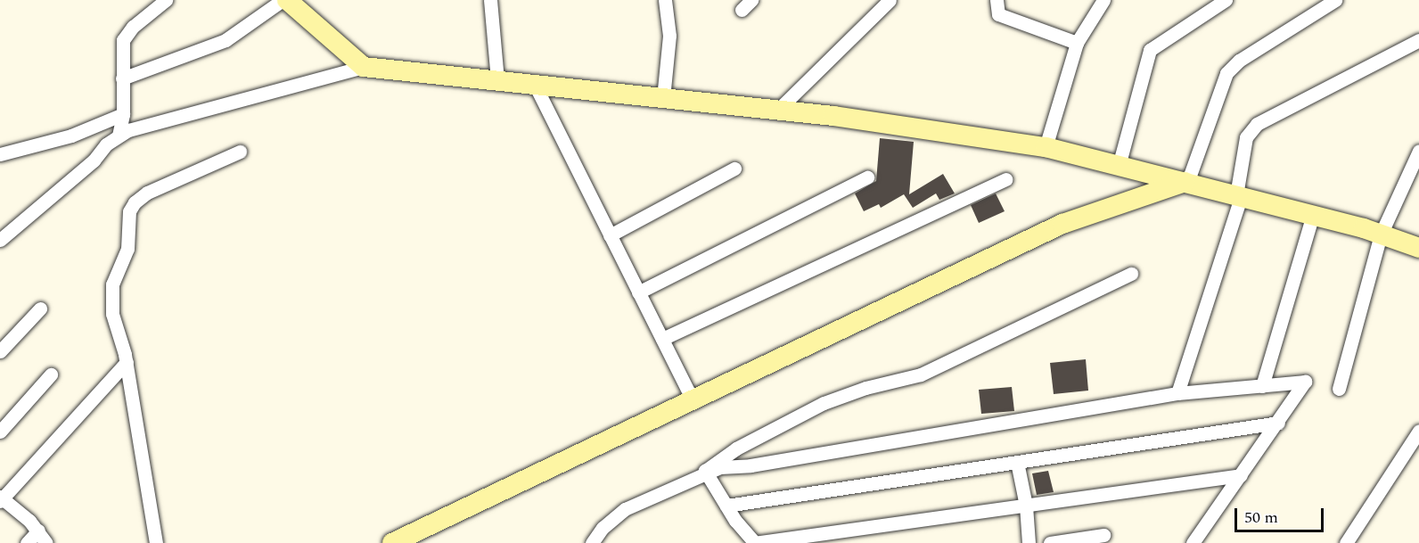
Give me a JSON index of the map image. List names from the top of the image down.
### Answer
{
  "scale_bar": "50 m"
}
